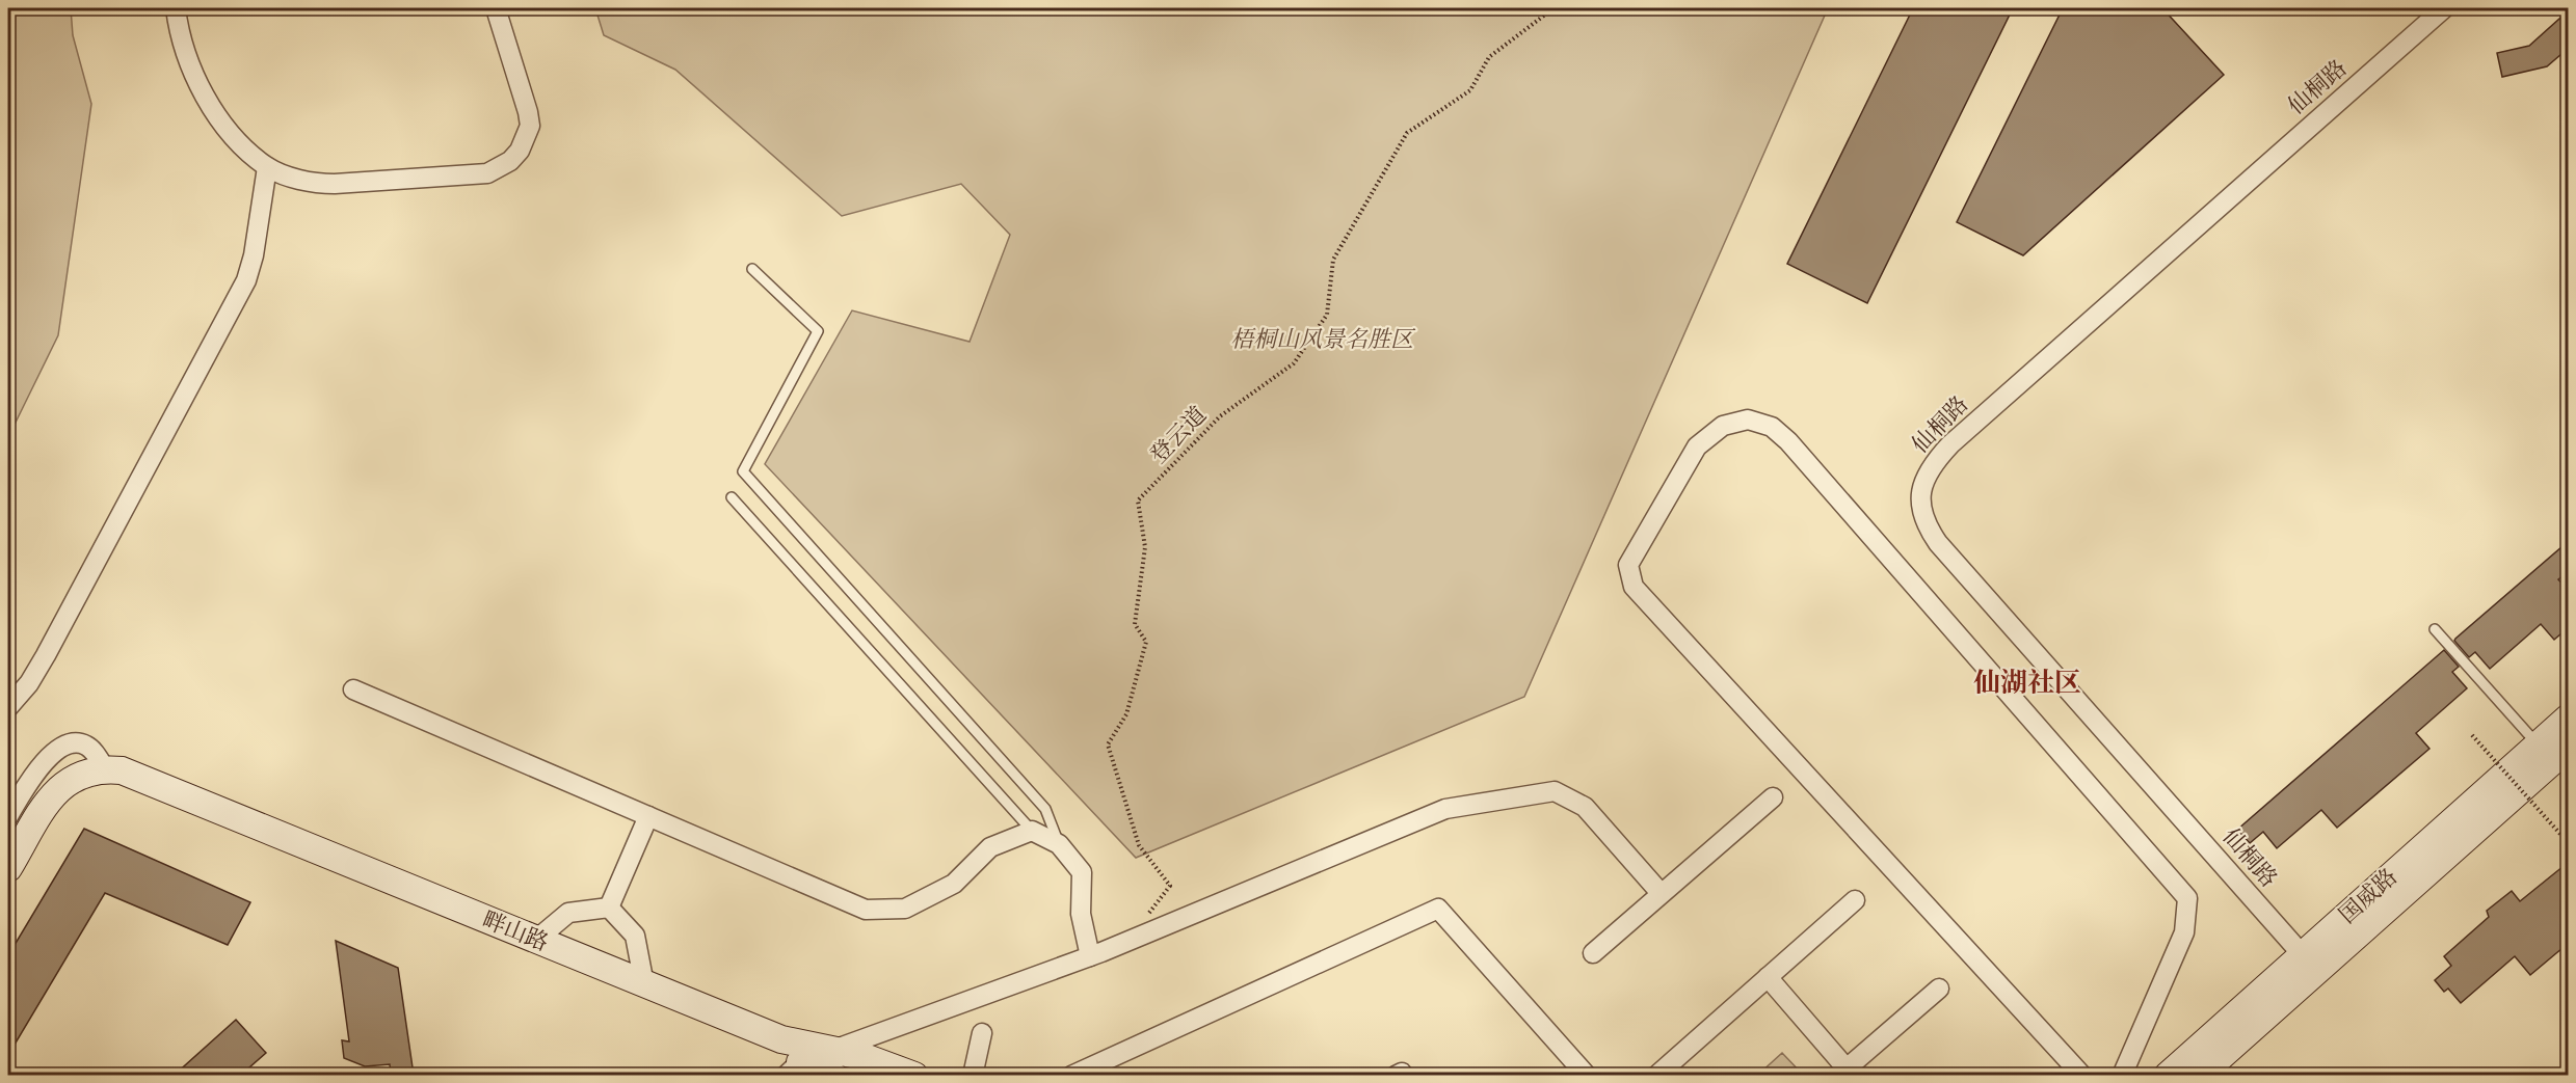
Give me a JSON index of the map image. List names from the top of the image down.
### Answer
{
  "streets": {
    "street": ["仙桐路", "国威路", "畔山路"],
    "path": ["登云道"]
  },
  "crossings": [
    ["仙桐路", "国威路"]
  ],
  "districts": ["仙湖社区"],
  "parks": ["梧桐山风景名胜区"]
}
